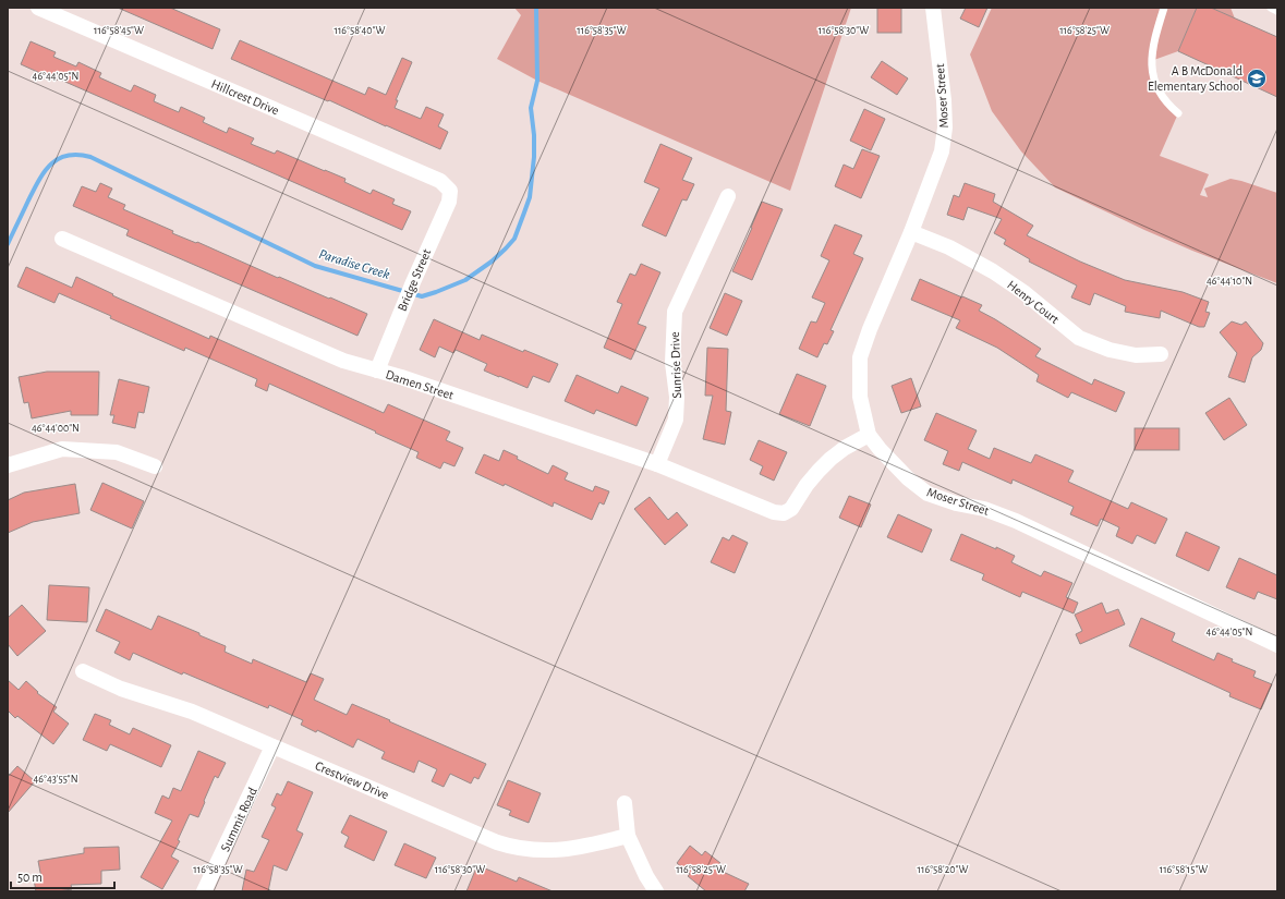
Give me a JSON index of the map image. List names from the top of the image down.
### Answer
{
  "streets": {
    "street": [
      "Moser Street",
      "Hillcrest Drive",
      "Bridge Street",
      "Henry Court",
      "Sunrise Drive",
      "Damen Street",
      "Crestview Drive",
      "Summit Road"
    ]
  },
  "crossings": [
    ["Moser Street", "Henry Court"],
    ["Moser Street", "Damen Street"],
    ["Hillcrest Drive", "Bridge Street"],
    ["Bridge Street", "Damen Street"],
    ["Sunrise Drive", "Damen Street"],
    ["Crestview Drive", "Summit Road"]
  ],
  "water": ["Paradise Creek"],
  "places": {
    "school or university": ["A B McDonald Elementary School"]
  },
  "scale_bar": "50 m",
  "coordinates": [
    "116°58'45\"W",
    "116°58'40\"W",
    "116°58'35\"W",
    "116°58'30\"W",
    "116°58'25\"W",
    "46°44'05\"N",
    "46°44'10\"N",
    "46°44'00\"N",
    "46°43'55\"N",
    "116°58'20\"W",
    "116°58'15\"W"
  ]
}
